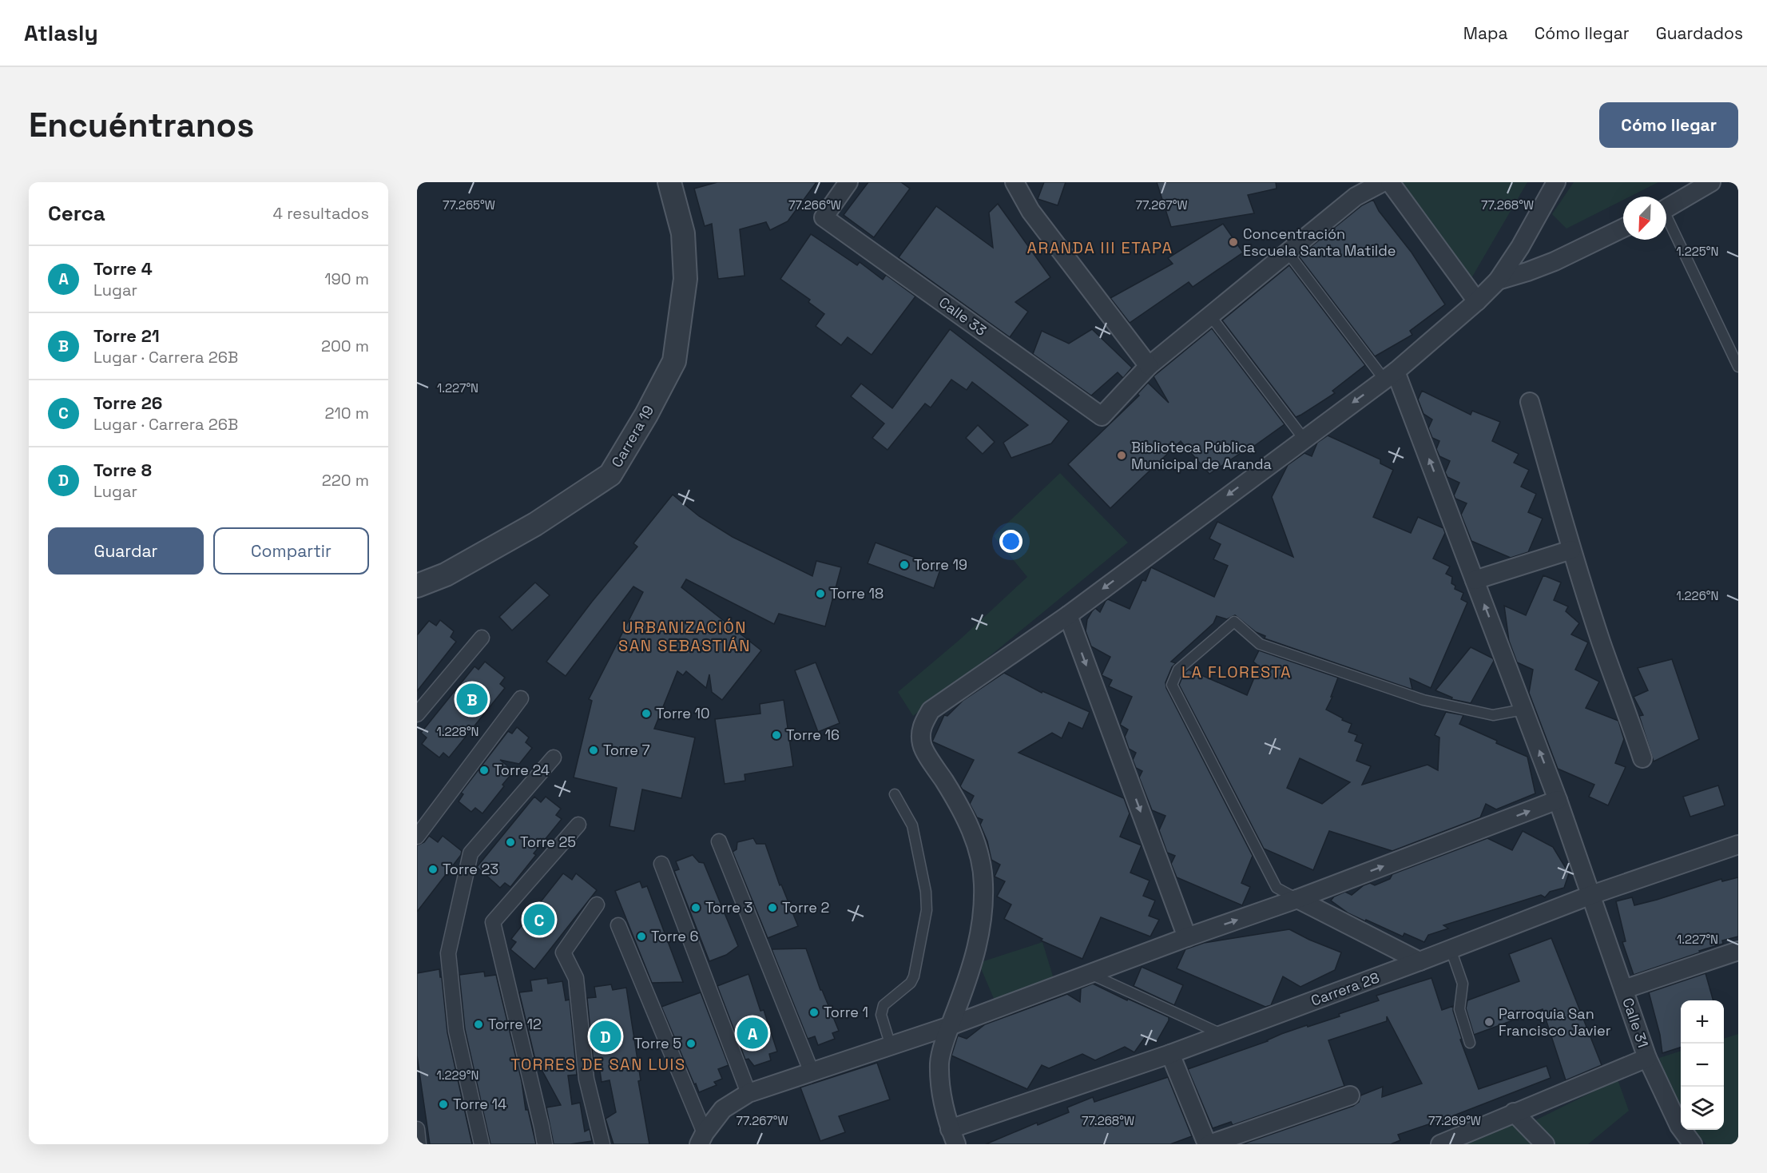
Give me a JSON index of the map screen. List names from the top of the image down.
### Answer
{
  "streets": {
    "street": [
      "Calle 33",
      "Carrera 19",
      "Carrera 28",
      "Calle 31"
    ]
  },
  "crossings": [
    ["Carrera 28", "Calle 31"]
  ],
  "districts": [
    "ARANDA III ETAPA",
    "URBANIZACIÓN SAN SEBASTIÁN",
    "LA FLORESTA",
    "TORRES DE SAN LUIS"
  ],
  "places": [
    "Concentración Escuela Santa Matilde",
    "Biblioteca Pública Municipal de Aranda",
    "Torre 19",
    "Torre 18",
    "Torre 10",
    "Torre 16",
    "Torre 7",
    "Torre 24",
    "Torre 25",
    "Torre 23",
    "Torre 3",
    "Torre 2",
    "Torre 6",
    "Torre 1",
    "Parroquia San Francisco Javier",
    "Torre 12",
    "Torre 5",
    "Torre 14"
  ],
  "north": "bottom left",
  "page": {
    "header": "Atlasly",
    "nav": ["Mapa", "Cómo llegar", "Guardados"],
    "buttons": [
      "Cómo llegar",
      ["Guardar", "Compartir"]
    ],
    "title": "Encuéntranos",
    "heading": ["Cerca", "4 resultados"],
    "list": [
      {
        "mark": "A",
        "name": "Torre 4",
        "note": "Lugar",
        "value": "190 m"
      },
      {
        "mark": "B",
        "name": "Torre 21",
        "note": "Lugar · Carrera 26B",
        "value": "200 m"
      },
      {
        "mark": "C",
        "name": "Torre 26",
        "note": "Lugar · Carrera 26B",
        "value": "210 m"
      },
      {
        "mark": "D",
        "name": "Torre 8",
        "note": "Lugar",
        "value": "220 m"
      }
    ],
    "pins": [
      "B",
      "C",
      "A",
      "D"
    ],
    "map_buttons": ["+", "−"]
  },
  "coordinates": [
    "77.265°W",
    "77.268°W",
    "77.266°W",
    "77.267°W",
    "1.225°N",
    "1.227°N",
    "1.226°N",
    "1.228°N",
    "1.229°N",
    "77.269°W"
  ]
}
